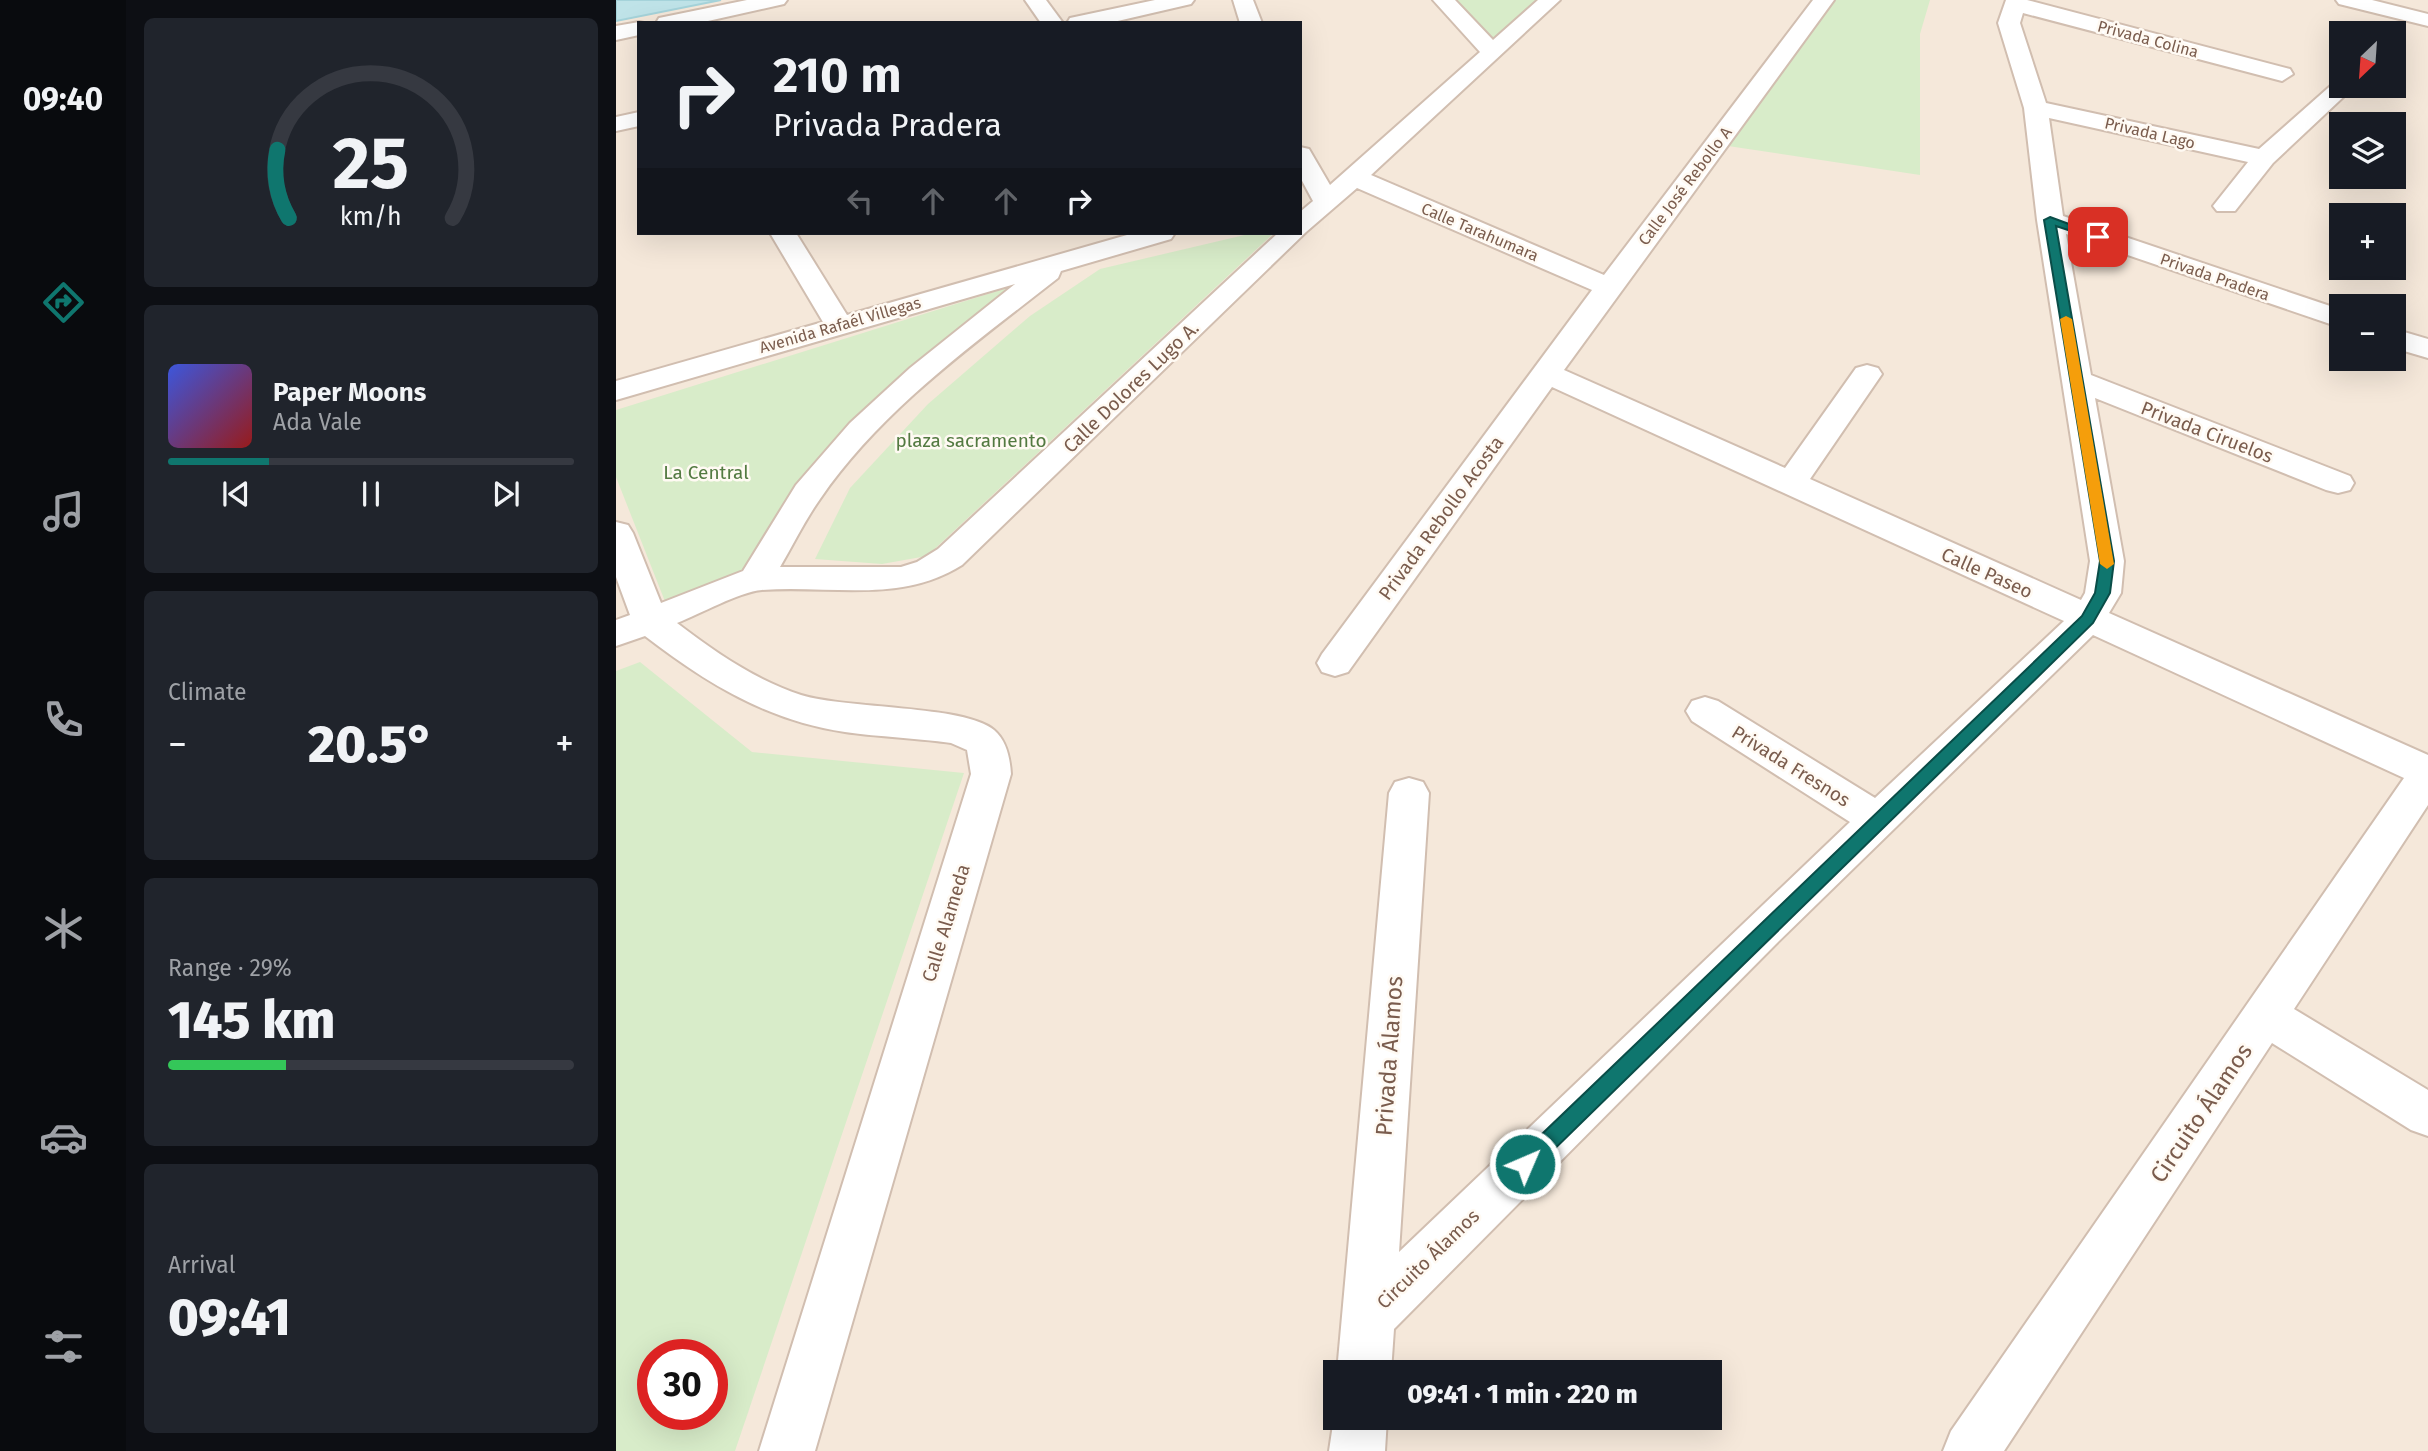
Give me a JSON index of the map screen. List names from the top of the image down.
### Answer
{
  "streets": {
    "street": [
      "Privada Colina",
      "Privada Lago",
      "Calle José Rebollo A",
      "Calle Tarahumara",
      "Privada Pradera",
      "Avenida Rafaél Villegas",
      "Calle Dolores Lugo A.",
      "Privada Ciruelos",
      "Privada Rebollo Acosta",
      "Calle Paseo",
      "Privada Fresnos",
      "Calle Alameda",
      "Privada Álamos",
      "Circuito Álamos"
    ]
  },
  "crossings": [
    ["Privada Colina", "Circuito Álamos"],
    ["Privada Lago", "Circuito Álamos"],
    ["Calle José Rebollo A", "Calle Tarahumara"],
    ["Calle José Rebollo A", "Privada Rebollo Acosta"],
    ["Calle José Rebollo A", "Calle Paseo"],
    ["Privada Pradera", "Circuito Álamos"],
    ["Calle Dolores Lugo A.", "Calle Alameda"],
    ["Privada Ciruelos", "Circuito Álamos"],
    ["Privada Rebollo Acosta", "Calle Paseo"],
    ["Calle Paseo", "Circuito Álamos"],
    ["Privada Fresnos", "Circuito Álamos"],
    ["Privada Álamos", "Circuito Álamos"]
  ],
  "parks": ["plaza sacramento", "La Central"],
  "north": "bottom left",
  "page": {
    "tabs": "09:40",
    "map_buttons": ["+", "−"],
    "turn": ["210 m", "Privada Pradera"],
    "song": ["Paper Moons", "Ada Vale"],
    "tile": [
      "Climate",
      ["Range · 29%", "145 km"],
      ["Arrival", "09:41"]
    ],
    "heat": ["−", "20.5°", "+"],
    "limit": "30",
    "trip": "09:41 · 1 min · 220 m",
    "gauge": ["25", "km/h"]
  }
}
